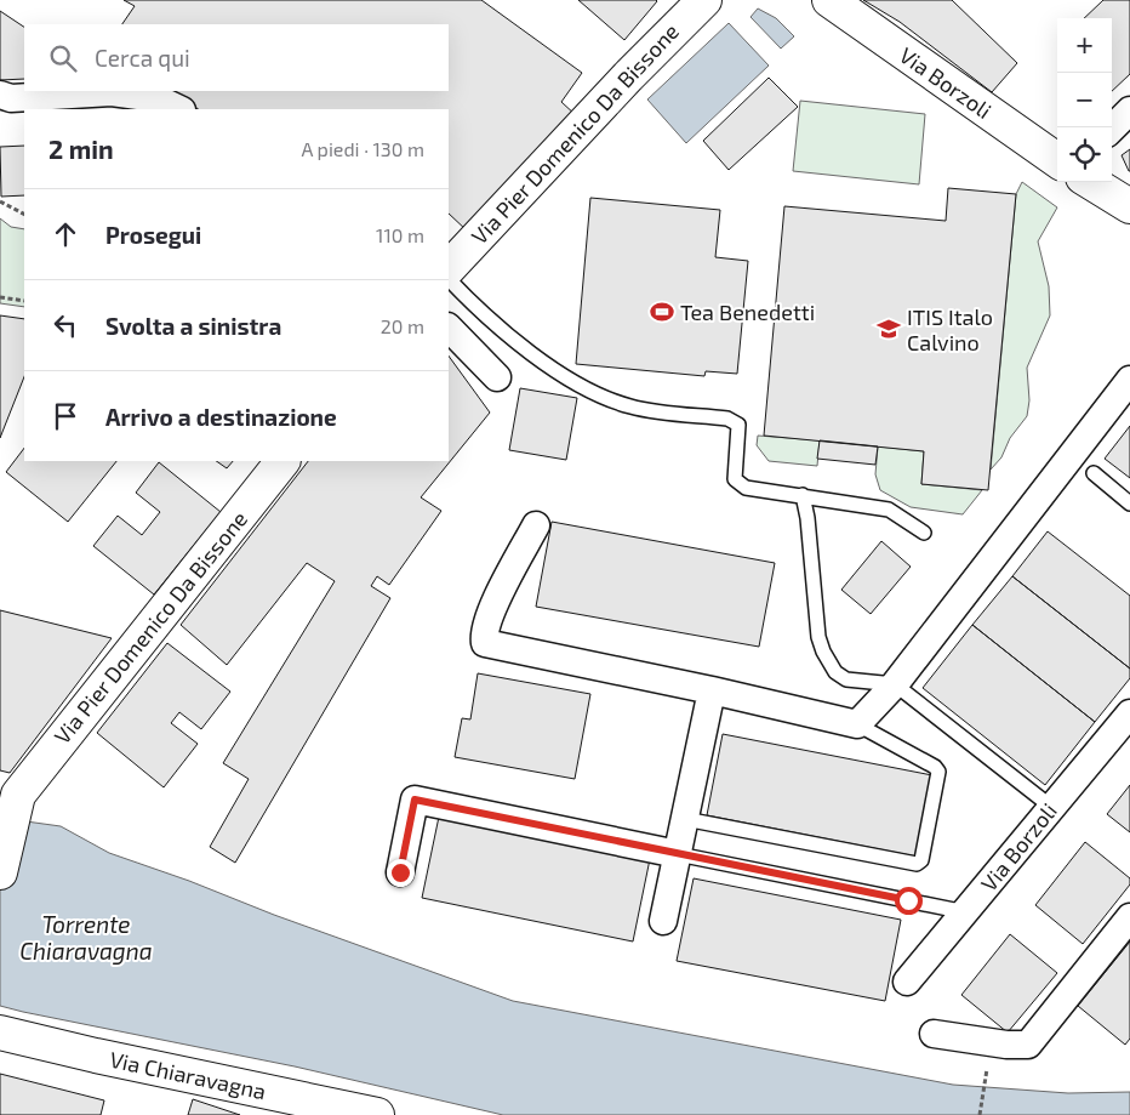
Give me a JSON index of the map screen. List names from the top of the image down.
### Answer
{
  "streets": {
    "main road": ["Via Borzoli", "Via Pier Domenico Da Bissone", "Via Chiaravagna"]
  },
  "water": ["Torrente Chiaravagna"],
  "places": {
    "sports": ["Tea Benedetti"],
    "school or university": ["ITIS Italo Calvino"]
  },
  "page": {
    "map_buttons": ["+", "−"],
    "search": "Cerca qui",
    "heading": ["2 min", "A piedi · 130 m"],
    "list": [
      ["Prosegui", "110 m"],
      ["Svolta a sinistra", "20 m"],
      "Arrivo a destinazione"
    ]
  }
}
